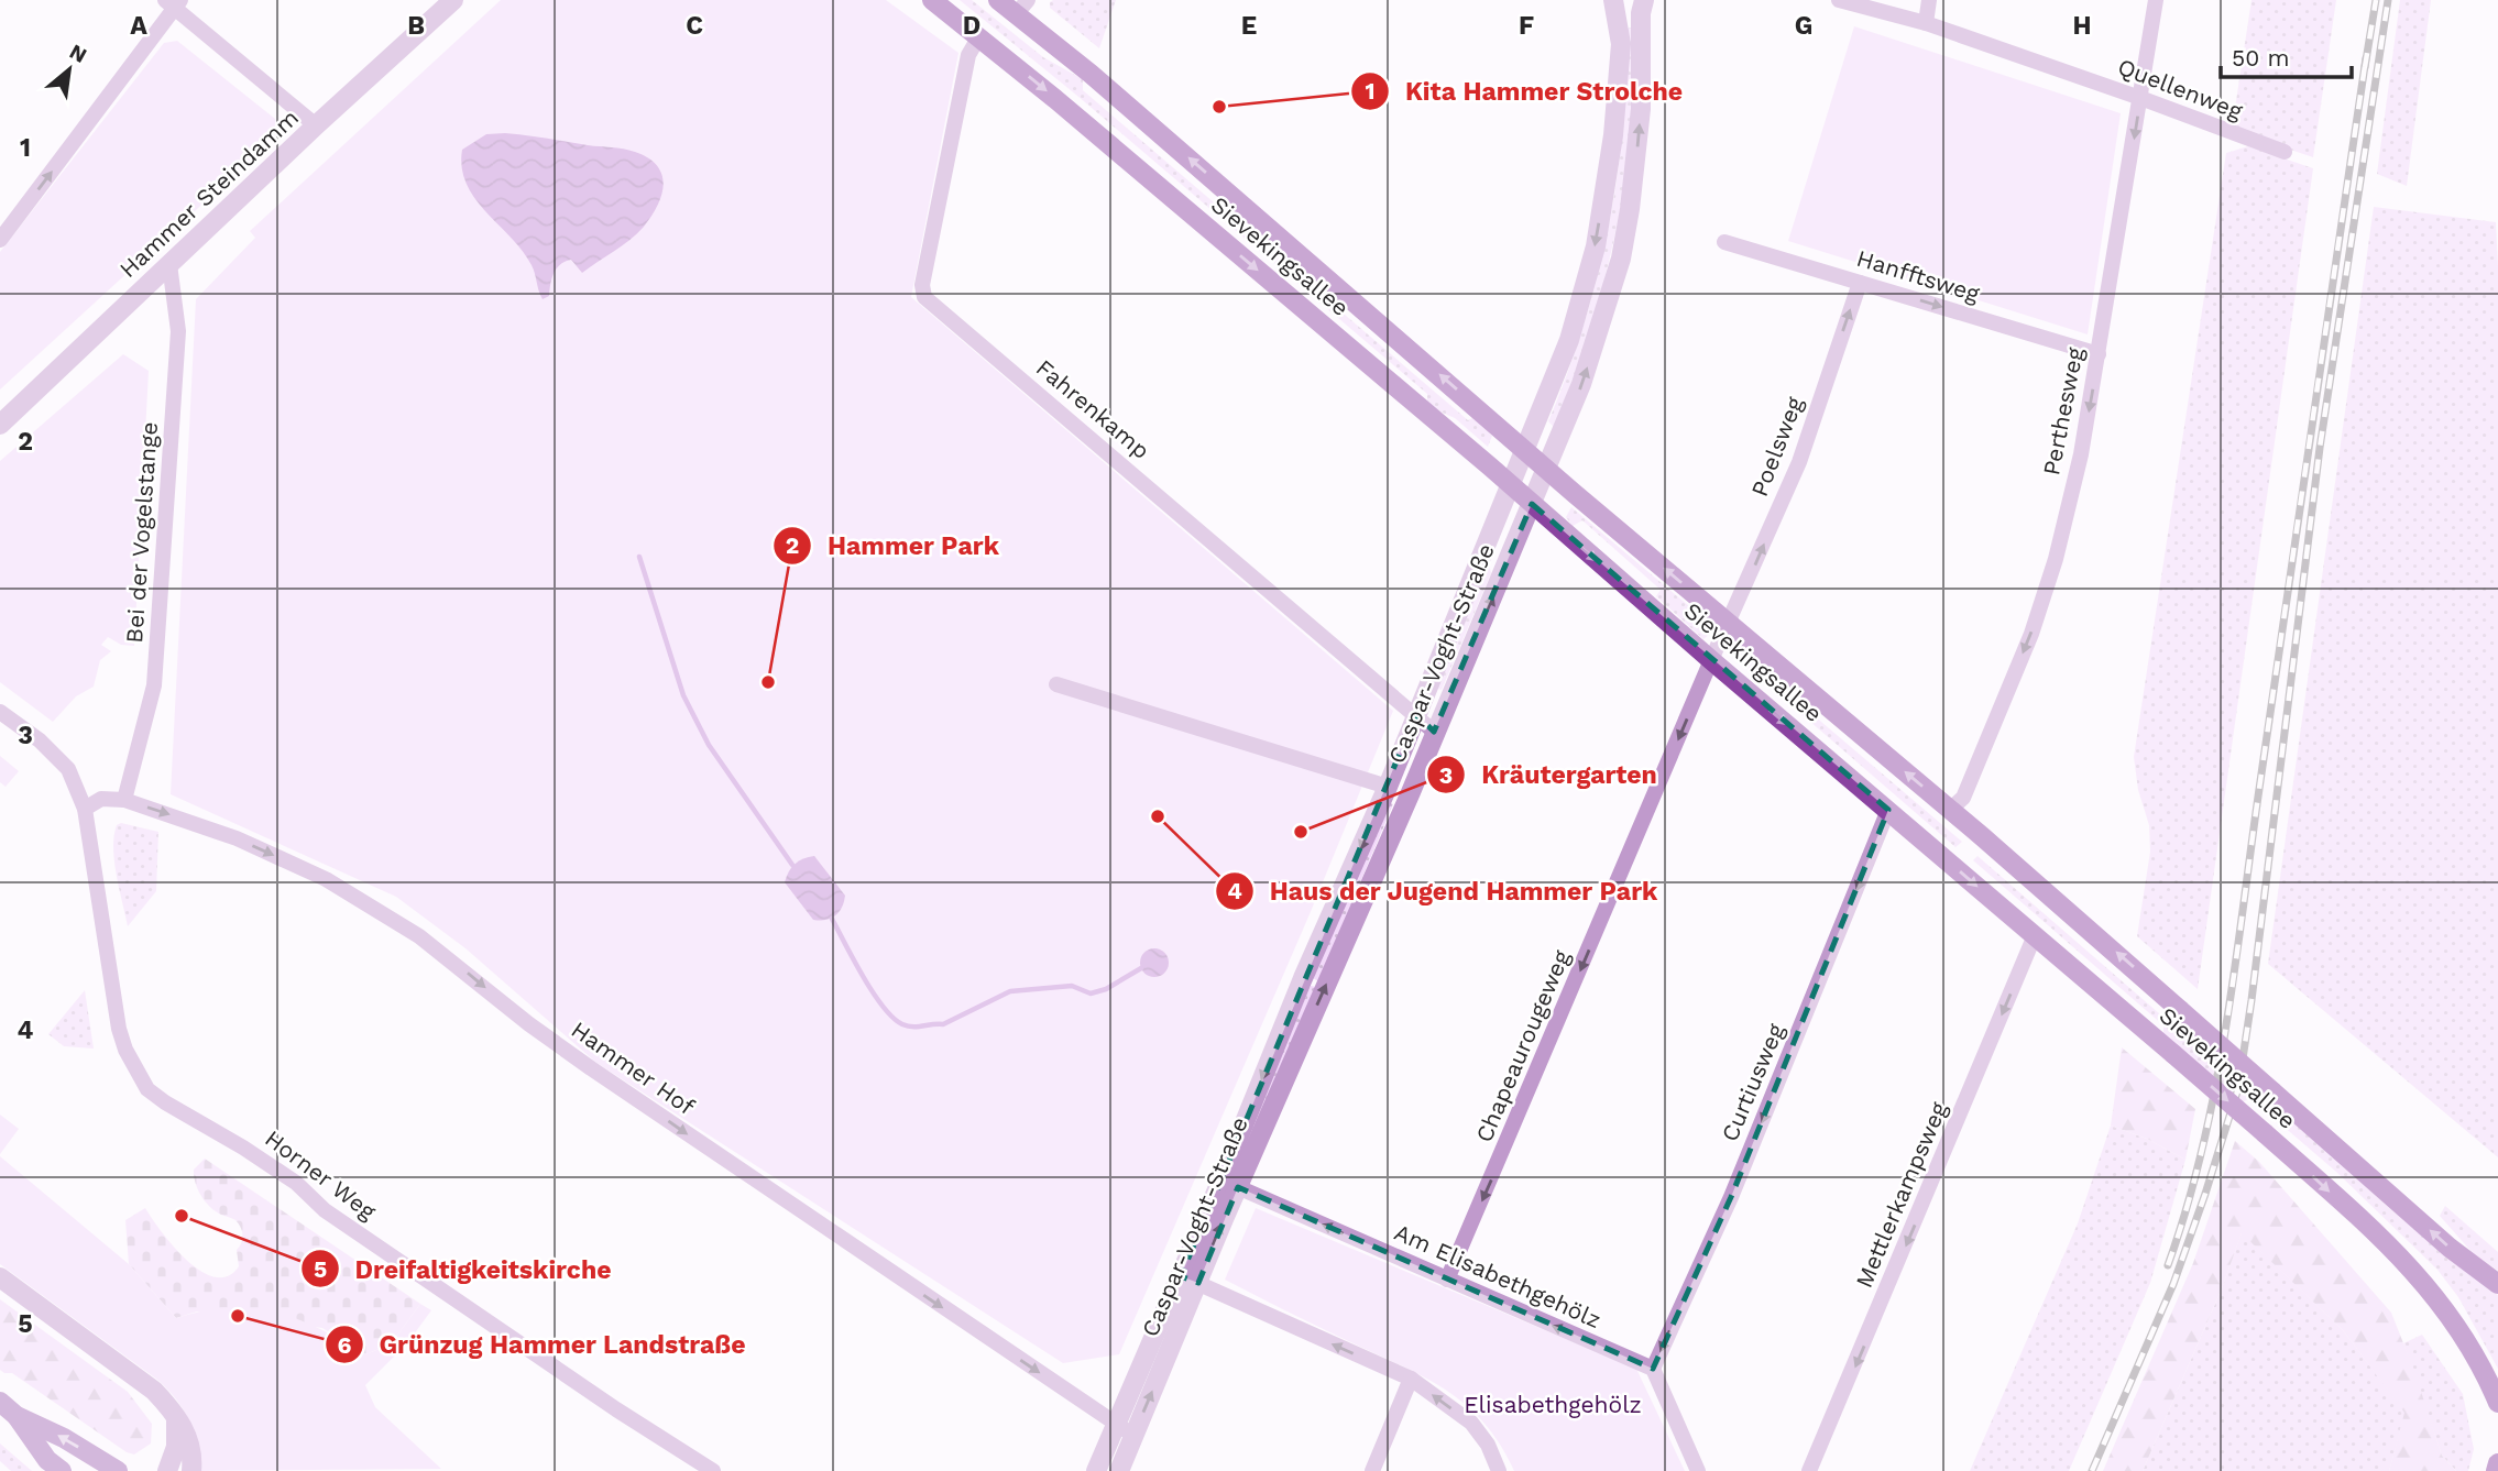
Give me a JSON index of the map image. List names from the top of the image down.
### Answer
{
  "streets": {
    "main road": ["Sievekingsallee"],
    "street": [
      "Quellenweg",
      "Hammer Steindamm",
      "Hanfftsweg",
      "Fahrenkamp",
      "Perthesweg",
      "Poelsweg",
      "Bei der Vogelstange",
      "Caspar-Voght-Straße",
      "Chapeaurougeweg",
      "Hammer Hof",
      "Curtiusweg",
      "Horner Weg",
      "Mettlerkampsweg",
      "Am Elisabethgehölz"
    ]
  },
  "crossings": [
    ["Quellenweg", "Perthesweg"],
    ["Hammer Steindamm", "Bei der Vogelstange"],
    ["Sievekingsallee", "Fahrenkamp"],
    ["Sievekingsallee", "Perthesweg"],
    ["Sievekingsallee", "Poelsweg"],
    ["Sievekingsallee", "Caspar-Voght-Straße"],
    ["Sievekingsallee", "Chapeaurougeweg"],
    ["Sievekingsallee", "Curtiusweg"],
    ["Sievekingsallee", "Mettlerkampsweg"],
    ["Hanfftsweg", "Perthesweg"],
    ["Hanfftsweg", "Poelsweg"],
    ["Fahrenkamp", "Caspar-Voght-Straße"],
    ["Poelsweg", "Chapeaurougeweg"],
    ["Bei der Vogelstange", "Hammer Hof"],
    ["Caspar-Voght-Straße", "Hammer Hof"],
    ["Caspar-Voght-Straße", "Am Elisabethgehölz"],
    ["Chapeaurougeweg", "Am Elisabethgehölz"],
    ["Hammer Hof", "Horner Weg"],
    ["Curtiusweg", "Am Elisabethgehölz"]
  ],
  "one_way": [
    "Hanfftsweg",
    "Perthesweg",
    "Poelsweg",
    "Chapeaurougeweg",
    "Hammer Hof",
    "Curtiusweg",
    "Mettlerkampsweg"
  ],
  "parks": ["Elisabethgehölz"],
  "places": [
    "Kita Hammer Strolche",
    "Hammer Park",
    "Haus der Jugend Hammer Park",
    "Kräutergarten",
    "Dreifaltigkeitskirche",
    "Grünzug Hammer Landstraße"
  ],
  "scale_bar": "50 m",
  "north": "top right",
  "grid": {
    "columns": [
      "A",
      "B",
      "C",
      "D",
      "E",
      "F",
      "G",
      "H"
    ],
    "rows": [
      "1",
      "2",
      "3",
      "4",
      "5"
    ]
  }
}
